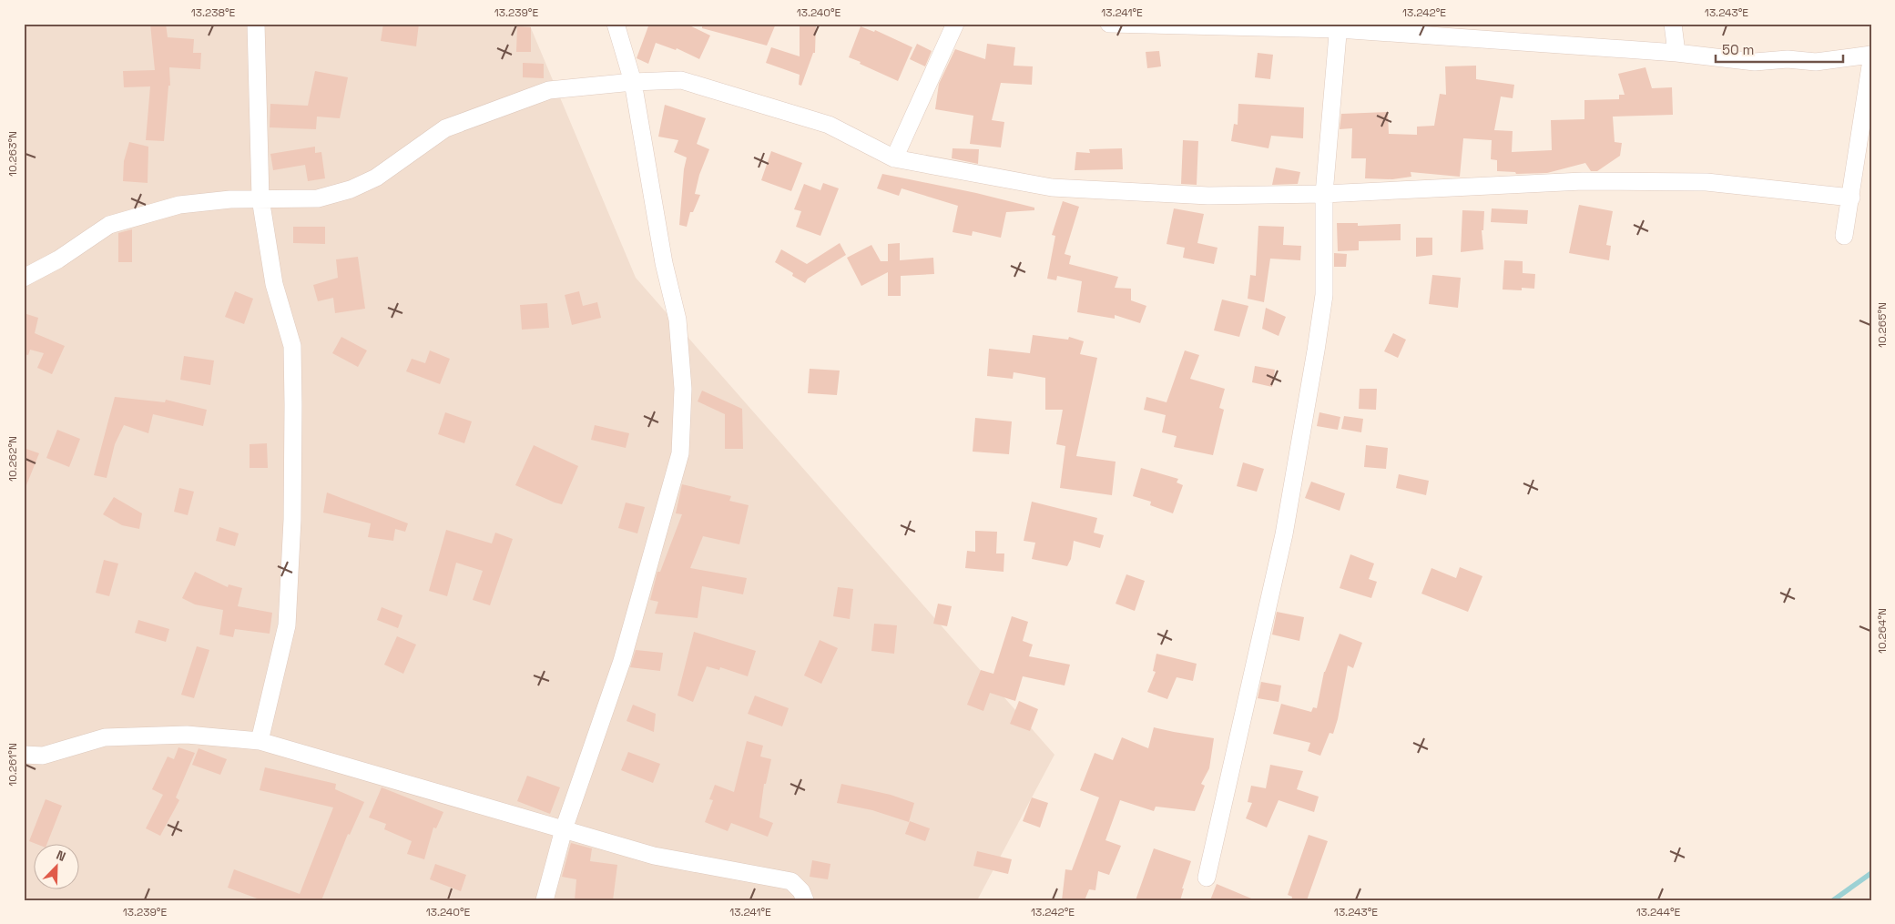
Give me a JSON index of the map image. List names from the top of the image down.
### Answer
{
  "scale_bar": "50 m",
  "north": "top right",
  "coordinates": [
    "13.238°E",
    "13.239°E",
    "13.240°E",
    "13.241°E",
    "13.242°E",
    "13.243°E",
    "10.263°N",
    "10.265°N",
    "10.262°N",
    "10.264°N",
    "10.261°N",
    "13.244°E"
  ]
}
